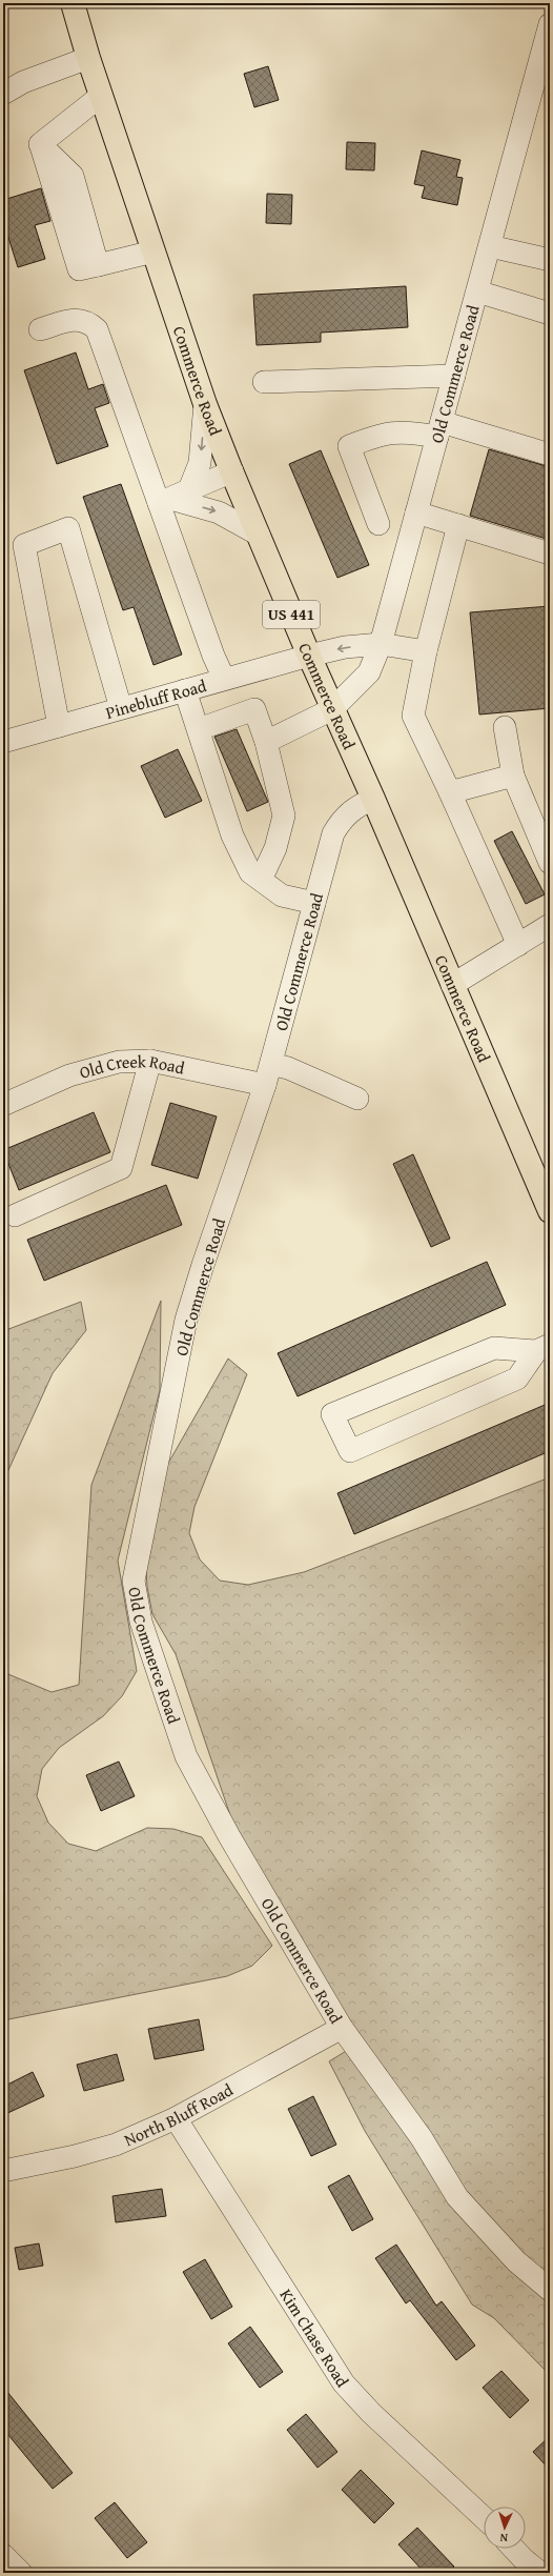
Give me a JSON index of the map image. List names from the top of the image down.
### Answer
{
  "streets": {
    "highway": ["Commerce Road", "US 441"],
    "street": [
      "Old Commerce Road",
      "Pinebluff Road",
      "Old Creek Road",
      "North Bluff Road",
      "Kim Chase Road"
    ]
  },
  "crossings": [
    ["Old Commerce Road", "Commerce Road"],
    ["Old Commerce Road", "Pinebluff Road"],
    ["Old Commerce Road", "Old Creek Road"],
    ["Old Commerce Road", "North Bluff Road"],
    ["Commerce Road", "Pinebluff Road"],
    ["North Bluff Road", "Kim Chase Road"]
  ],
  "north": "bottom"
}
